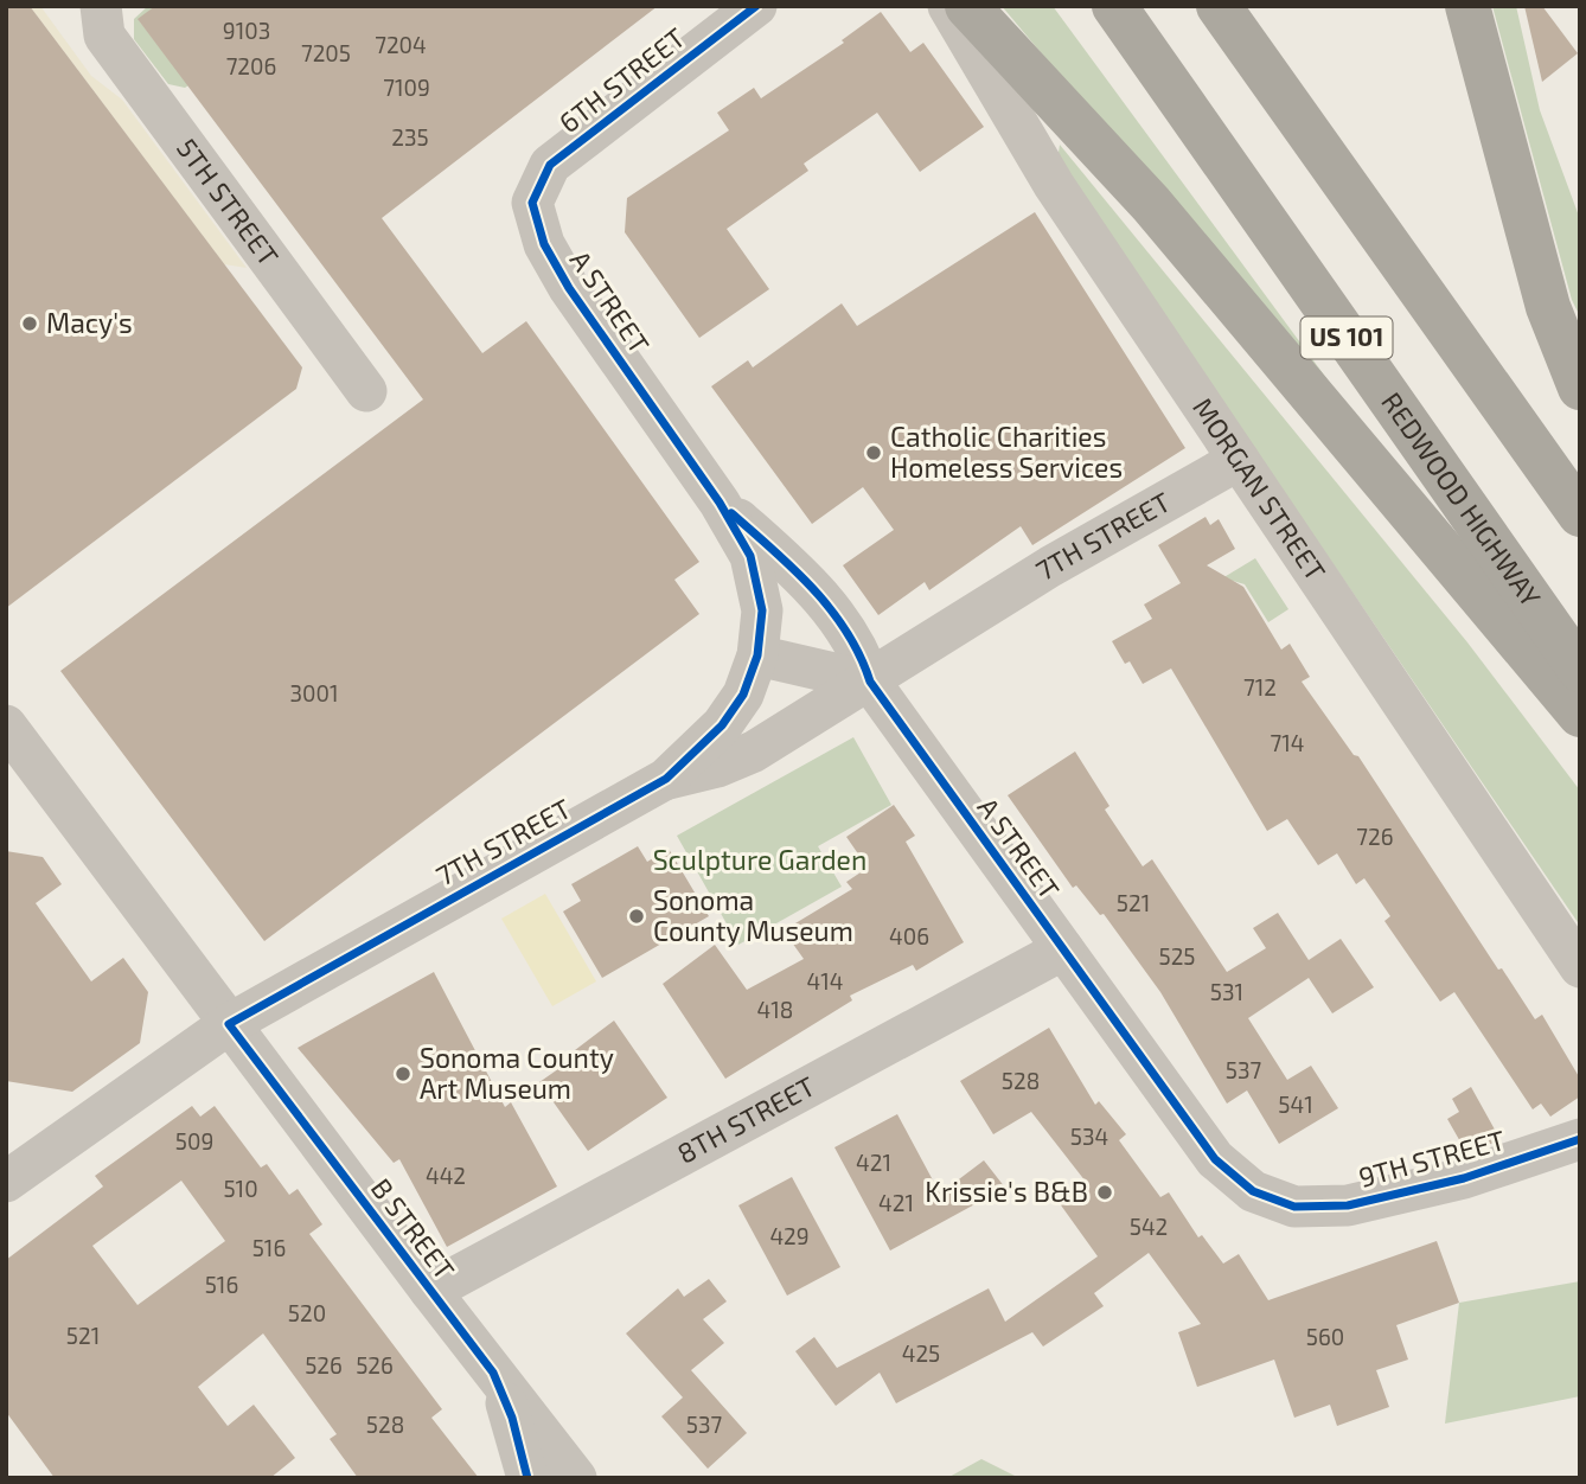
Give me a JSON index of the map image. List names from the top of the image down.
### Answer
{
  "streets": {
    "highway": ["US 101", "REDWOOD HIGHWAY"],
    "street": [
      "6TH STREET",
      "5TH STREET",
      "A STREET",
      "MORGAN STREET",
      "7TH STREET",
      "8TH STREET",
      "9TH STREET",
      "B STREET"
    ]
  },
  "crossings": [
    ["6TH STREET", "A STREET"],
    ["A STREET", "7TH STREET"],
    ["A STREET", "8TH STREET"],
    ["A STREET", "9TH STREET"],
    ["MORGAN STREET", "7TH STREET"],
    ["7TH STREET", "B STREET"],
    ["8TH STREET", "B STREET"]
  ],
  "parks": ["Sculpture Garden"],
  "places": [
    "Macy's",
    "Catholic Charities Homeless Services",
    "Sonoma County Museum",
    "Sonoma County Art Museum",
    "Krissie's B&B"
  ],
  "house_numbers": [
    "9103",
    "7204",
    "7205",
    "7206",
    "7109",
    "235",
    "712",
    "3001",
    "714",
    "726",
    "521",
    "406",
    "525",
    "414",
    "531",
    "418",
    "537",
    "528",
    "541",
    "534",
    "509",
    "421",
    "442",
    "510",
    "421",
    "542",
    "429",
    "516",
    "516",
    "520",
    "521",
    "560",
    "425",
    "526",
    "526",
    "528",
    "537"
  ]
}
